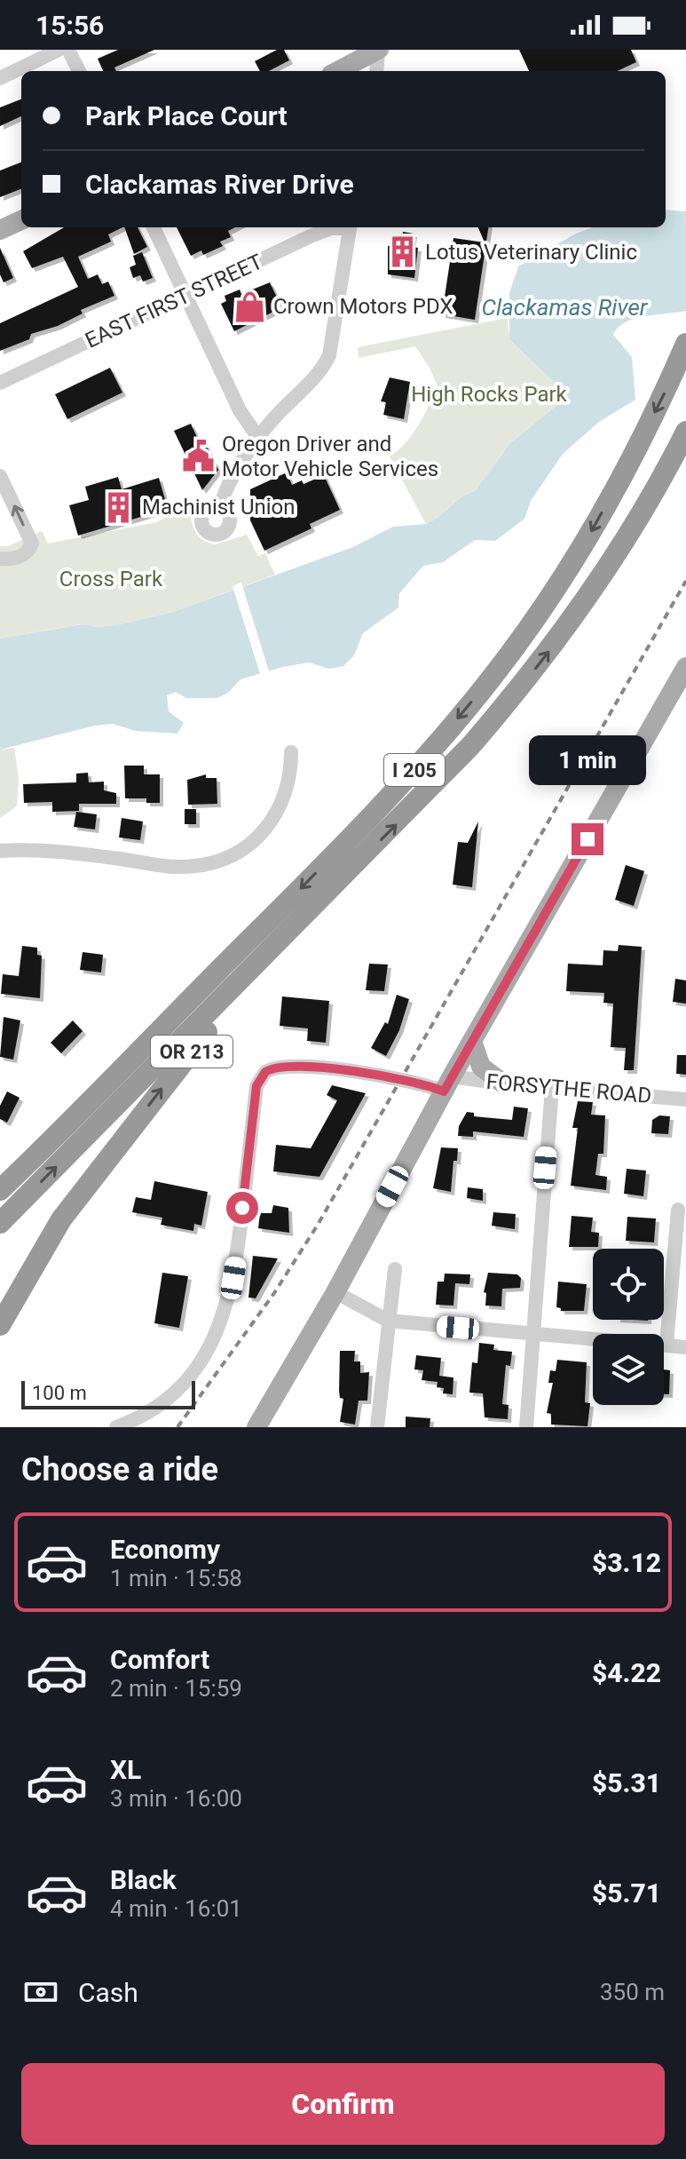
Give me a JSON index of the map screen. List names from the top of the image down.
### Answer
{
  "streets": {
    "highway": ["I 205", "OR 213"],
    "street": ["EAST FIRST STREET", "FORSYTHE ROAD"]
  },
  "crossings": [
    ["I 205", "OR 213"]
  ],
  "water": ["Clackamas River"],
  "parks": ["High Rocks Park", "Cross Park"],
  "places": {
    "building": ["Lotus Veterinary Clinic", "Machinist Union"],
    "shop": ["Crown Motors PDX"],
    "public building": ["Oregon Driver and Motor Vehicle Services"]
  },
  "scale_bar": "100 m",
  "page": {
    "status": "15:56",
    "banner": ["Park Place Court", "Clackamas River Drive"],
    "bubble": "1 min",
    "scale": "100 m",
    "heading": "Choose a ride",
    "list": [
      {
        "name": "Economy",
        "note": "1 min · 15:58",
        "value": "$3.12"
      },
      {
        "name": "Comfort",
        "note": "2 min · 15:59",
        "value": "$4.22"
      },
      {
        "name": "XL",
        "note": "3 min · 16:00",
        "value": "$5.31"
      },
      {
        "name": "Black",
        "note": "4 min · 16:01",
        "value": "$5.71"
      }
    ],
    "pay": ["Cash", "350 m"],
    "buttons": "Confirm"
  }
}
